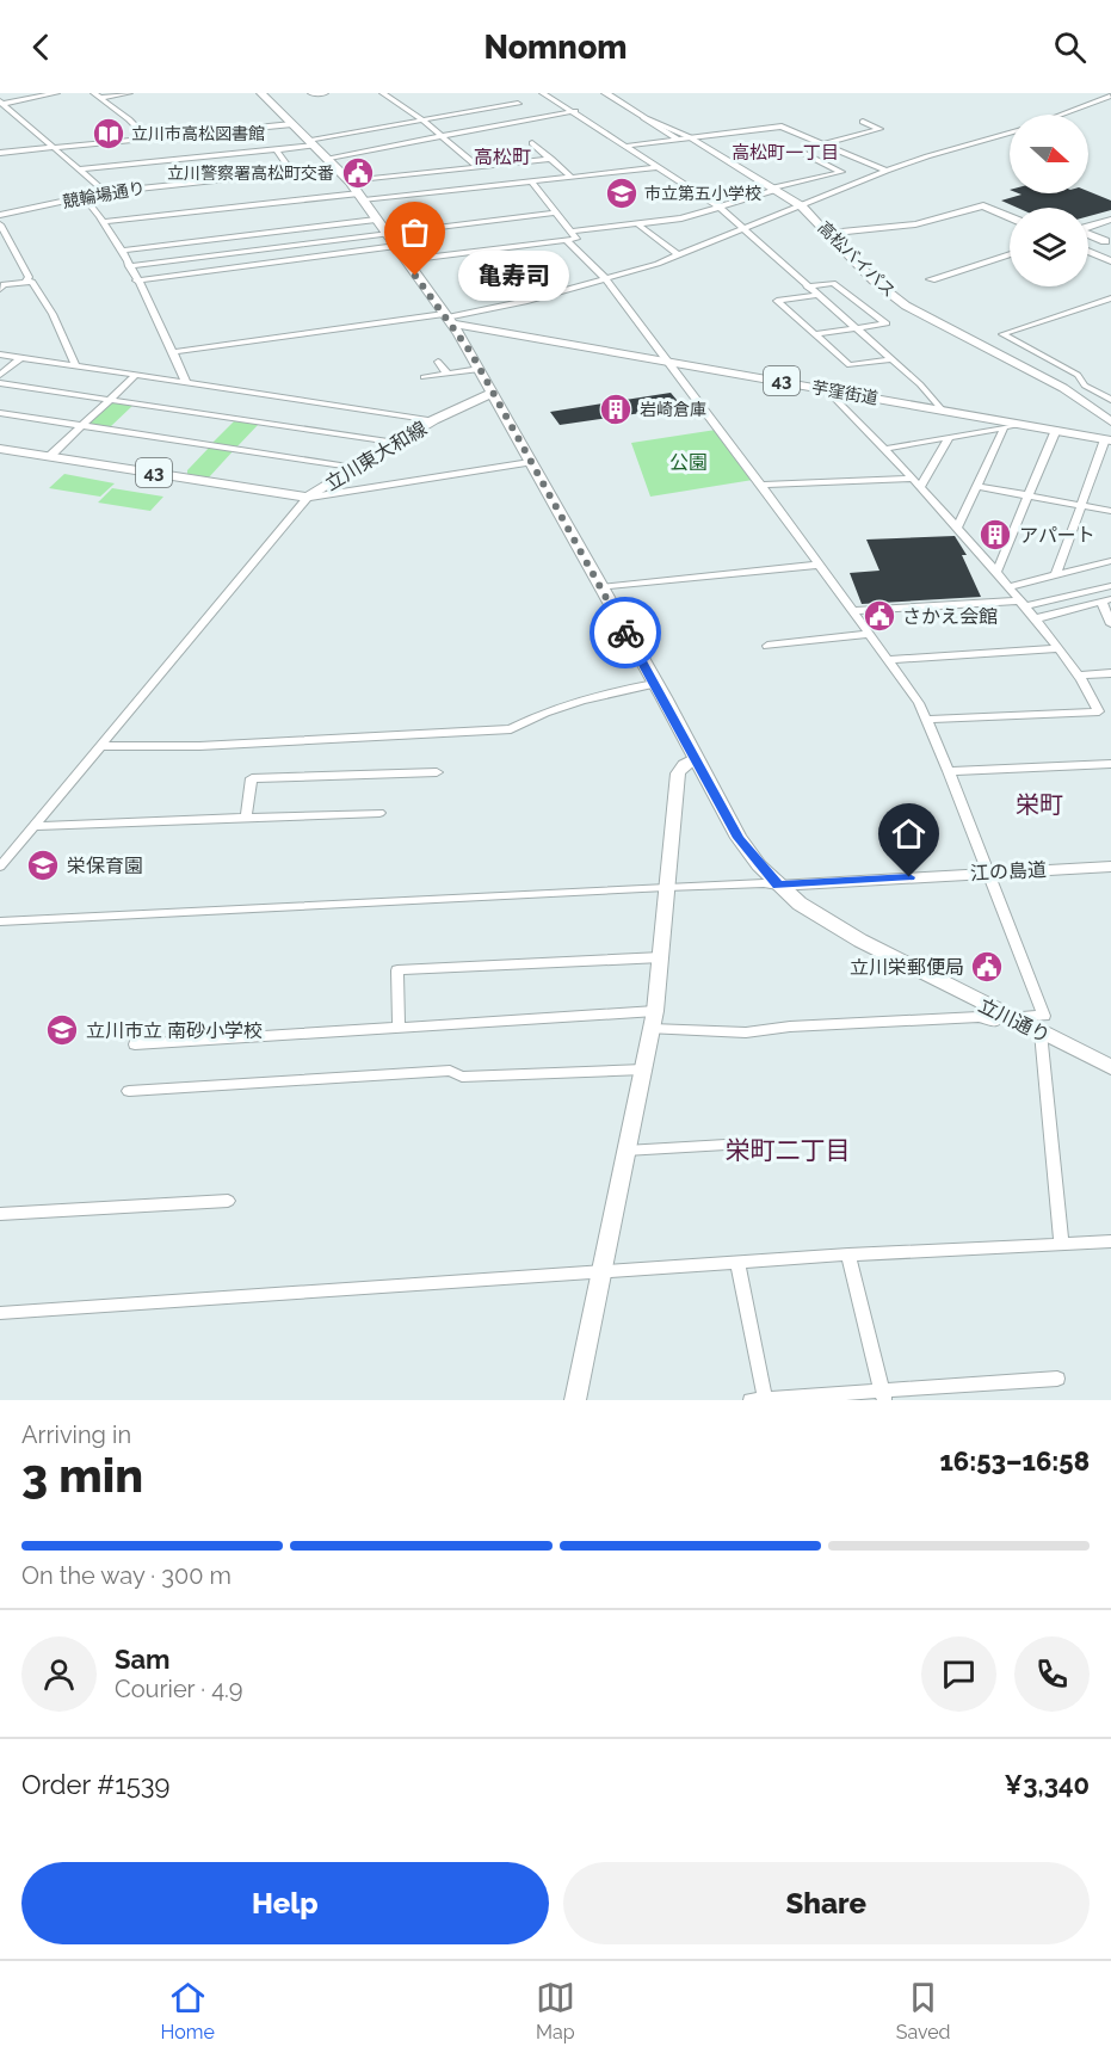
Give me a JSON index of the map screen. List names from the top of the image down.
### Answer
{
  "streets": {
    "main road": [
      "43",
      "芋窪街道",
      "立川東大和線",
      "立川通り"
    ],
    "street": ["競輪場通り", "高松バイパス", "江の島道"]
  },
  "crossings": [
    ["競輪場通り", "立川通り"],
    ["芋窪街道", "立川通り"],
    ["立川東大和線", "立川通り"],
    ["江の島道", "立川通り"]
  ],
  "districts": [
    "高松町一丁目",
    "高松町",
    "栄町",
    "栄町二丁目"
  ],
  "parks": ["公園"],
  "places": {
    "library": ["立川市高松図書館"],
    "public building": ["立川警察署高松町交番", "さかえ会館", "立川栄郵便局"],
    "school or university": ["市立第五小学校", "栄保育園", "立川市立 南砂小学校"],
    "other": ["亀寿司"],
    "building": ["岩崎倉庫", "アパート"]
  },
  "north": "right",
  "page": {
    "header": "Nomnom",
    "bubble": "亀寿司",
    "heading": ["3 min", "Arriving in", "16:53–16:58"],
    "panel": [
      "Sam",
      "Courier · 4.9",
      "Order #1539",
      "¥3,340"
    ],
    "bar": "On the way · 300 m",
    "buttons": ["Help", "Share"],
    "tabs": ["Home", "Map", "Saved"]
  }
}
